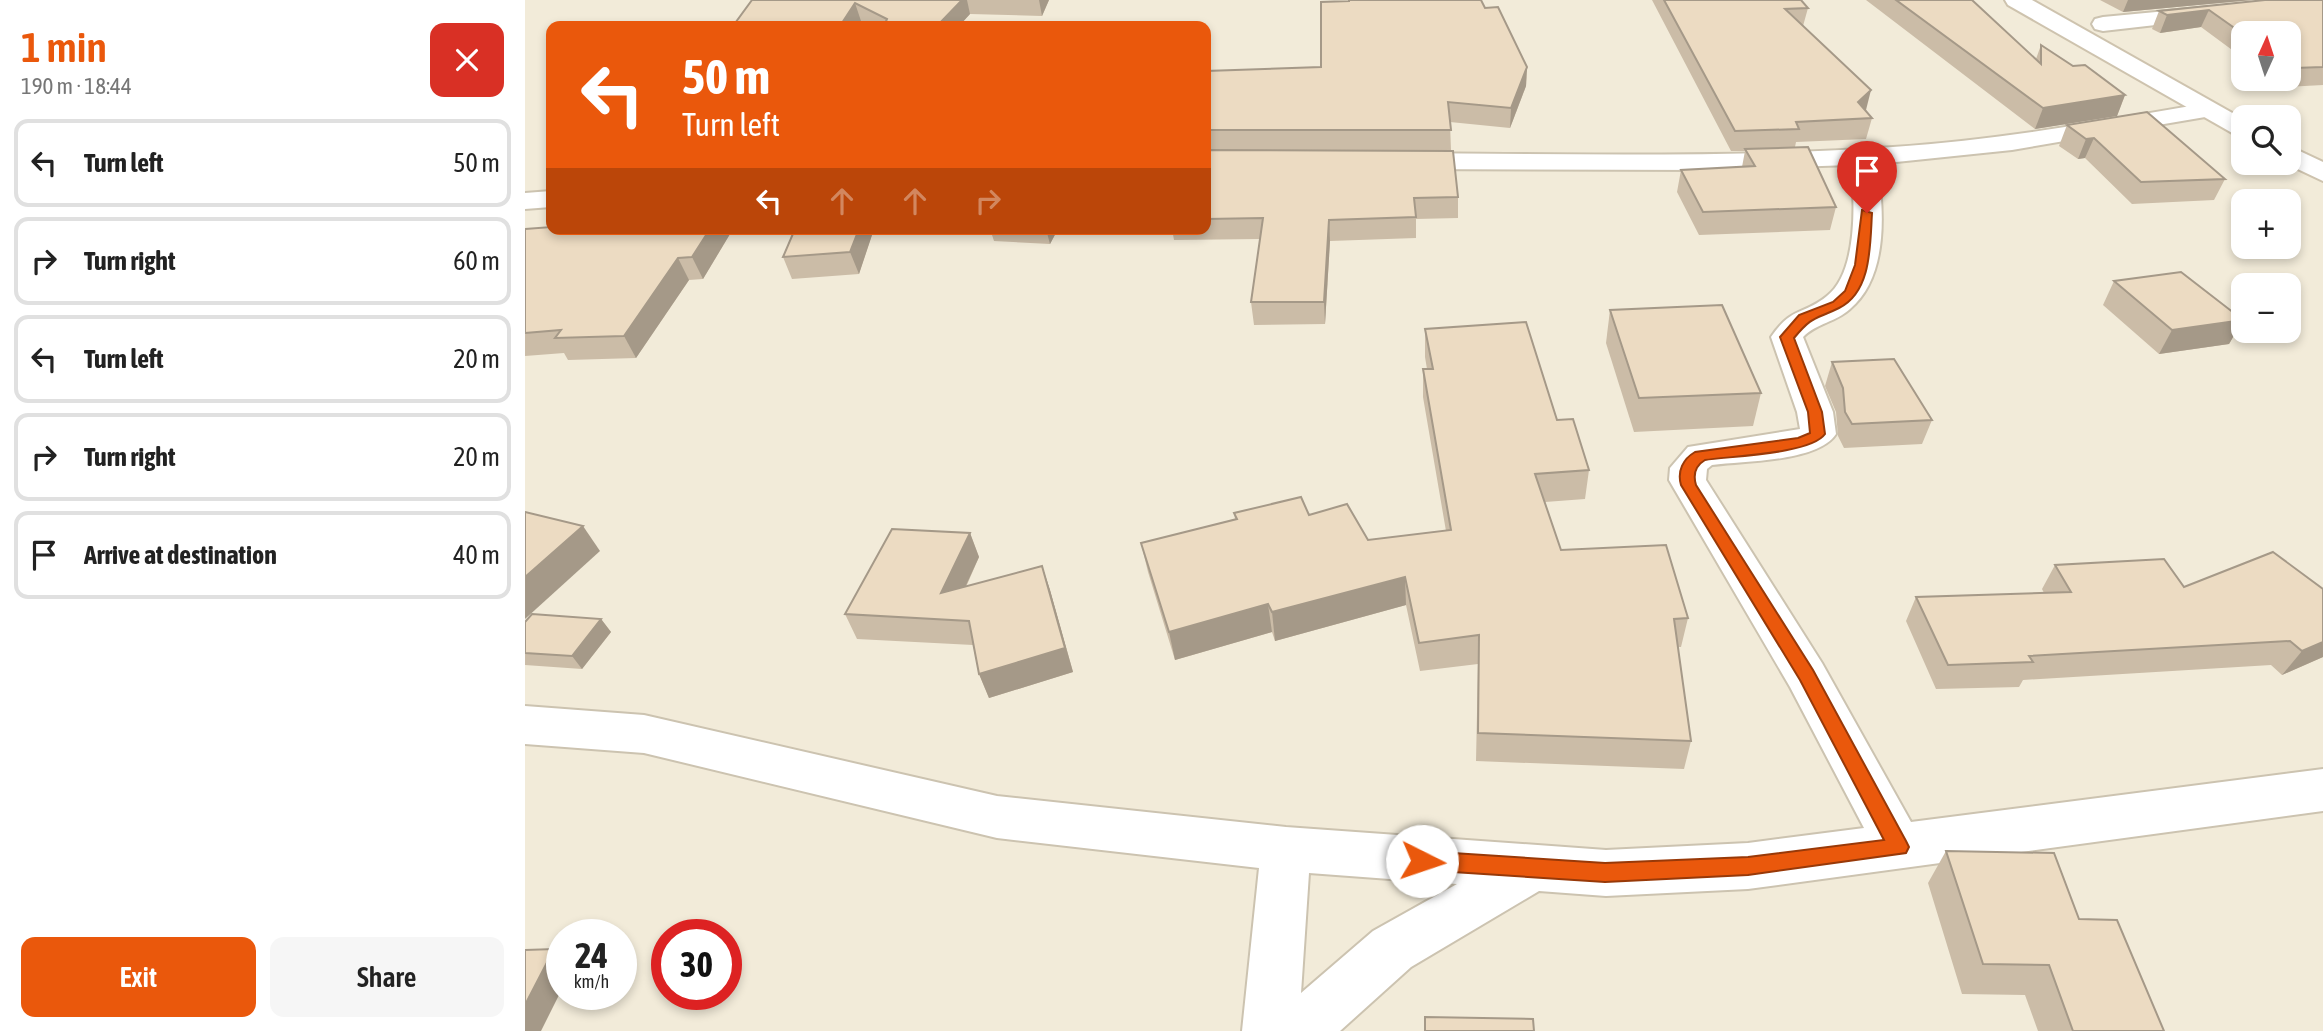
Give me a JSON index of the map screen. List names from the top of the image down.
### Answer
{
  "north": "top",
  "page": {
    "heading": ["1 min", "190 m · 18:44"],
    "map_buttons": ["+", "−"],
    "turn": ["50 m", "Turn left"],
    "list": [
      {
        "name": "Turn left",
        "value": "50 m"
      },
      {
        "name": "Turn right",
        "value": "60 m"
      },
      {
        "name": "Turn left",
        "value": "20 m"
      },
      {
        "name": "Turn right",
        "value": "20 m"
      },
      {
        "name": "Arrive at destination",
        "value": "40 m"
      }
    ],
    "speed": "24 km/h",
    "limit": "30",
    "buttons": ["Exit", "Share"]
  }
}
